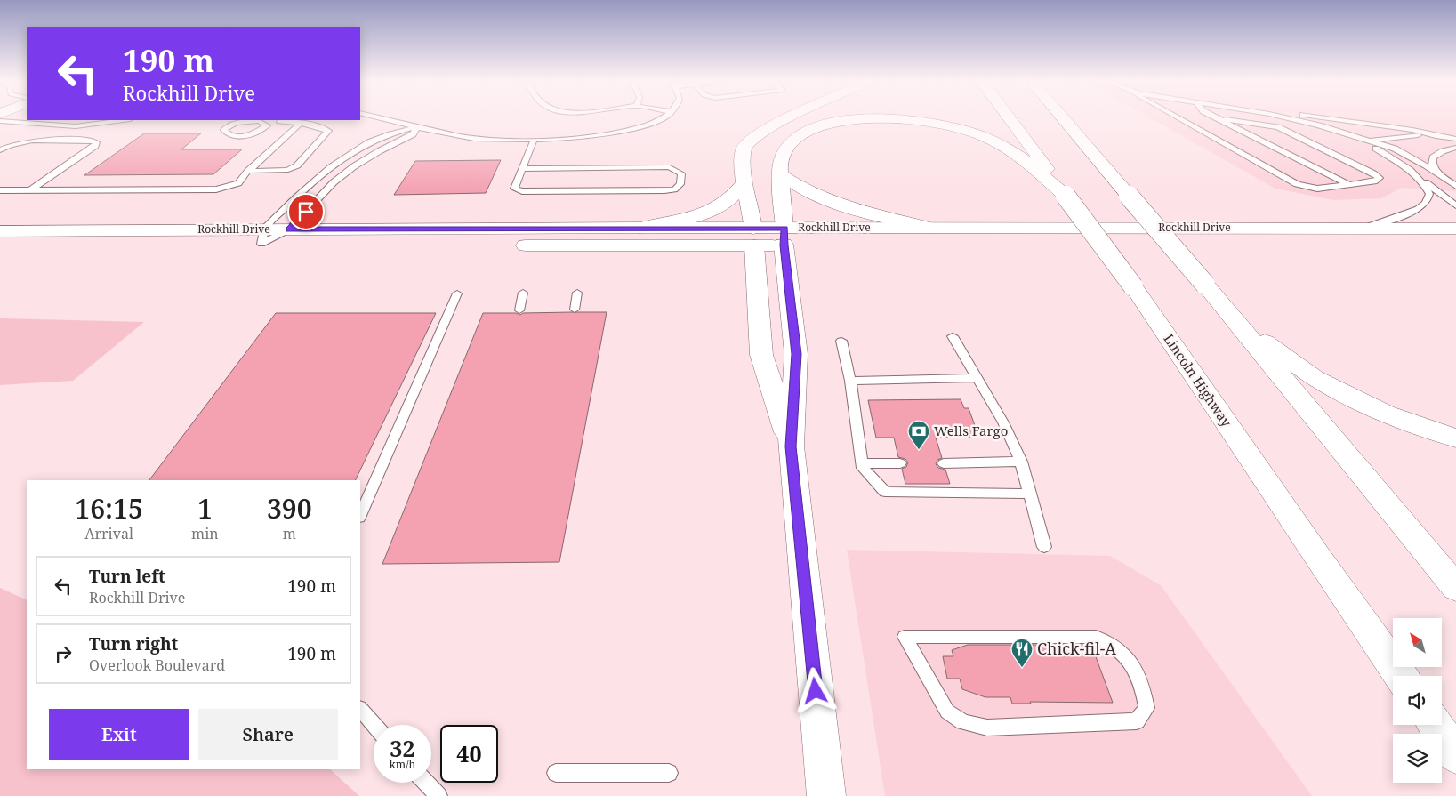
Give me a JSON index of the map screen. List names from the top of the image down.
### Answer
{
  "streets": {
    "main road": ["Rockhill Drive", "Lincoln Highway"]
  },
  "places": {
    "bank": ["Wells Fargo"],
    "restaurant": ["Chick-fil-A"]
  },
  "north": "top left",
  "page": {
    "turn": ["190 m", "Rockhill Drive"],
    "eta": [
      "16:15",
      "Arrival",
      "1",
      "min",
      "390",
      "m"
    ],
    "list": [
      {
        "name": "Turn left",
        "note": "Rockhill Drive",
        "value": "190 m"
      },
      {
        "name": "Turn right",
        "note": "Overlook Boulevard",
        "value": "190 m"
      }
    ],
    "buttons": ["Exit", "Share"],
    "speed": "32 km/h",
    "limit": "40"
  }
}
